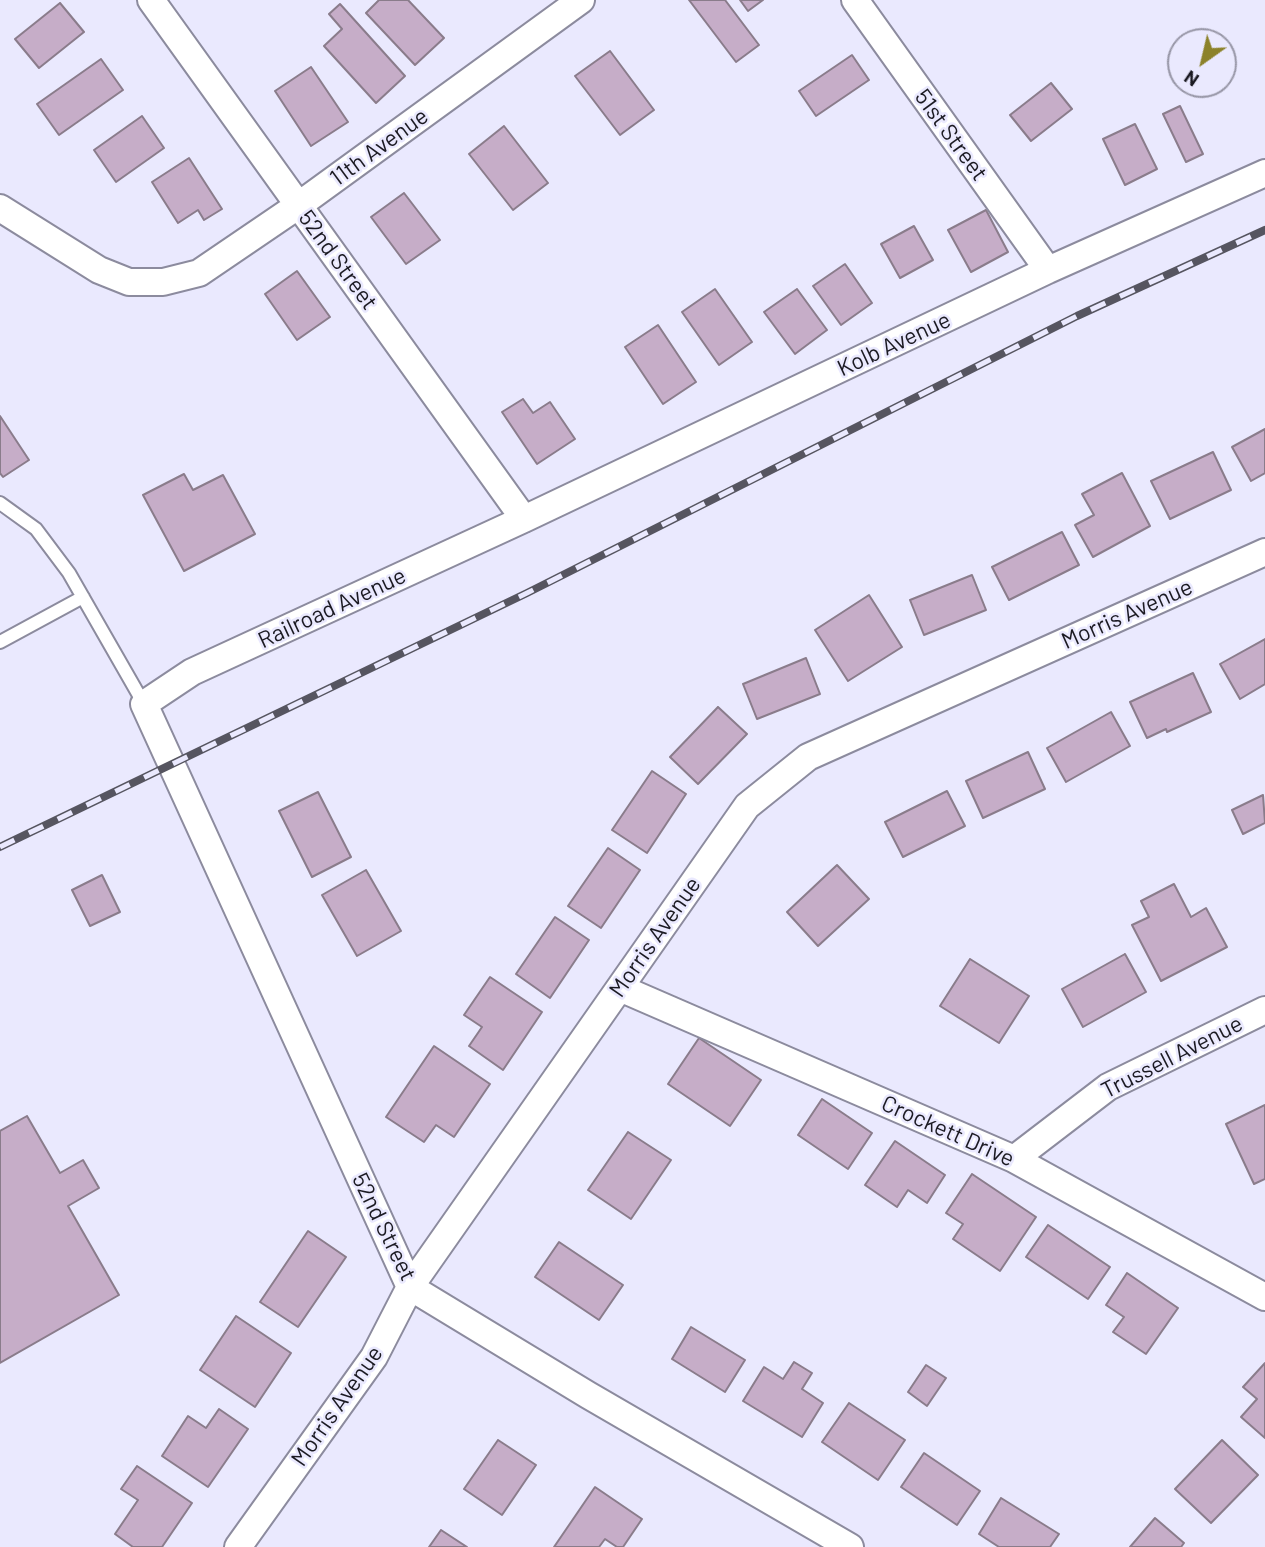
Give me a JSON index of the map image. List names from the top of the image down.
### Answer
{
  "streets": {
    "street": [
      "51st Street",
      "11th Avenue",
      "52nd Street",
      "Kolb Avenue",
      "Railroad Avenue",
      "Morris Avenue",
      "Trussell Avenue",
      "Crockett Drive"
    ]
  },
  "crossings": [
    ["51st Street", "Kolb Avenue"],
    ["11th Avenue", "52nd Street"],
    ["52nd Street", "Kolb Avenue"],
    ["52nd Street", "Railroad Avenue"],
    ["52nd Street", "Morris Avenue"],
    ["Kolb Avenue", "Railroad Avenue"],
    ["Morris Avenue", "Crockett Drive"],
    ["Trussell Avenue", "Crockett Drive"]
  ],
  "north": "bottom left"
}
